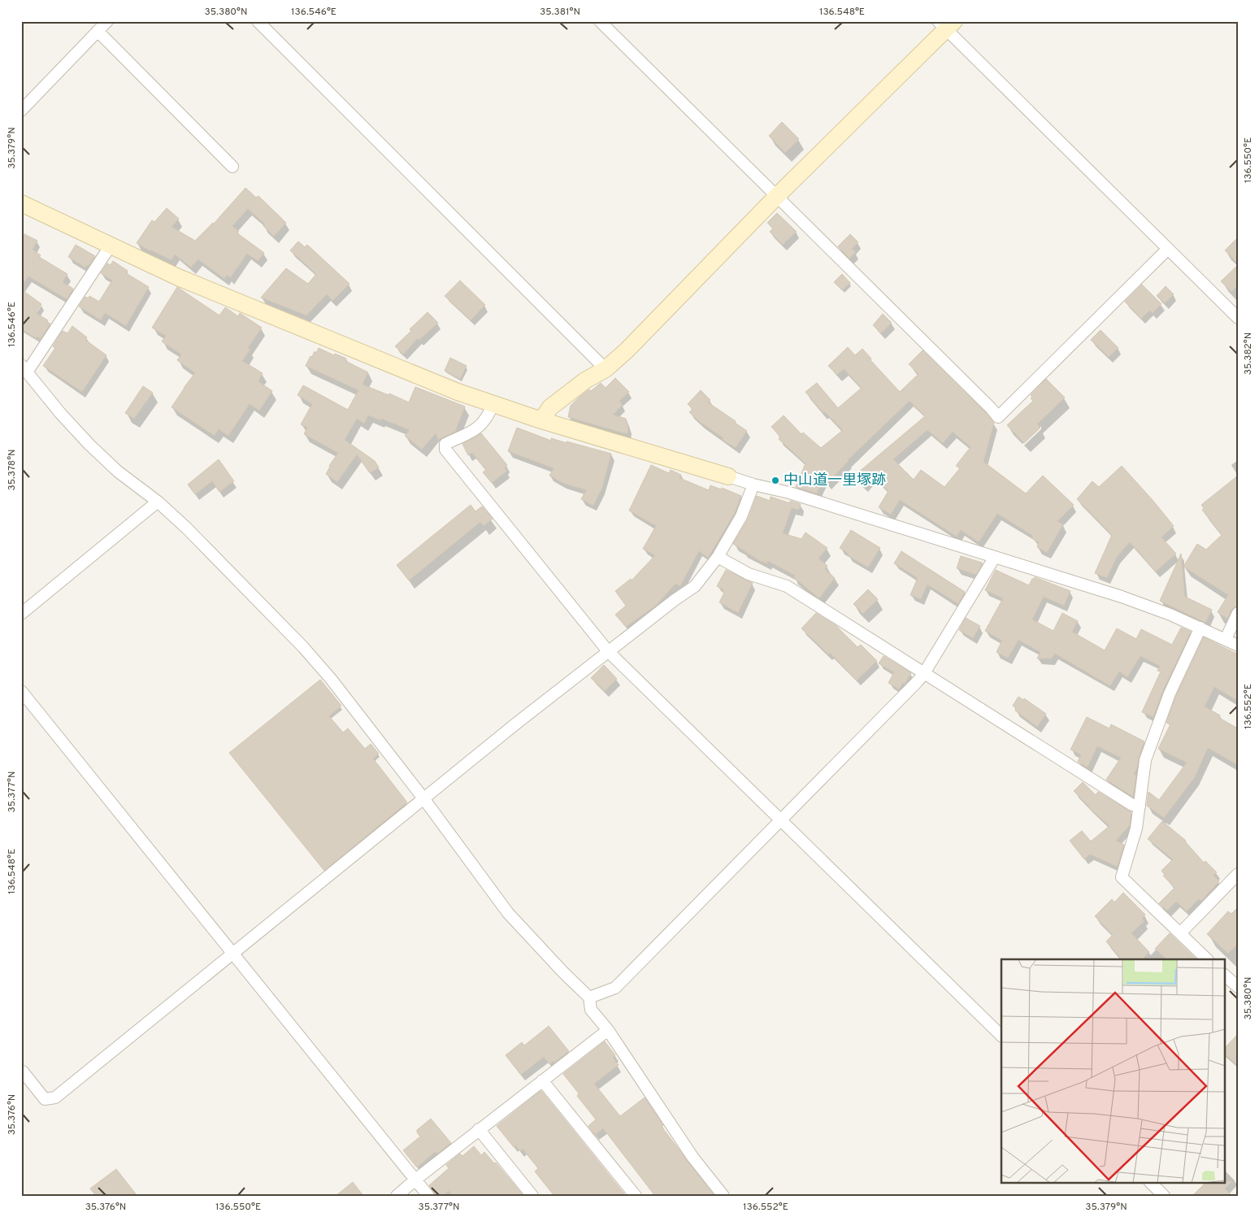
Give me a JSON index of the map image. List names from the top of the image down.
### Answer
{
  "places": ["中山道一里塚跡"],
  "coordinates": [
    "35.380°N",
    "136.546°E",
    "35.381°N",
    "136.548°E",
    "35.379°N",
    "136.550°E",
    "35.382°N",
    "35.378°N",
    "136.552°E",
    "35.377°N",
    "35.376°N"
  ]
}
